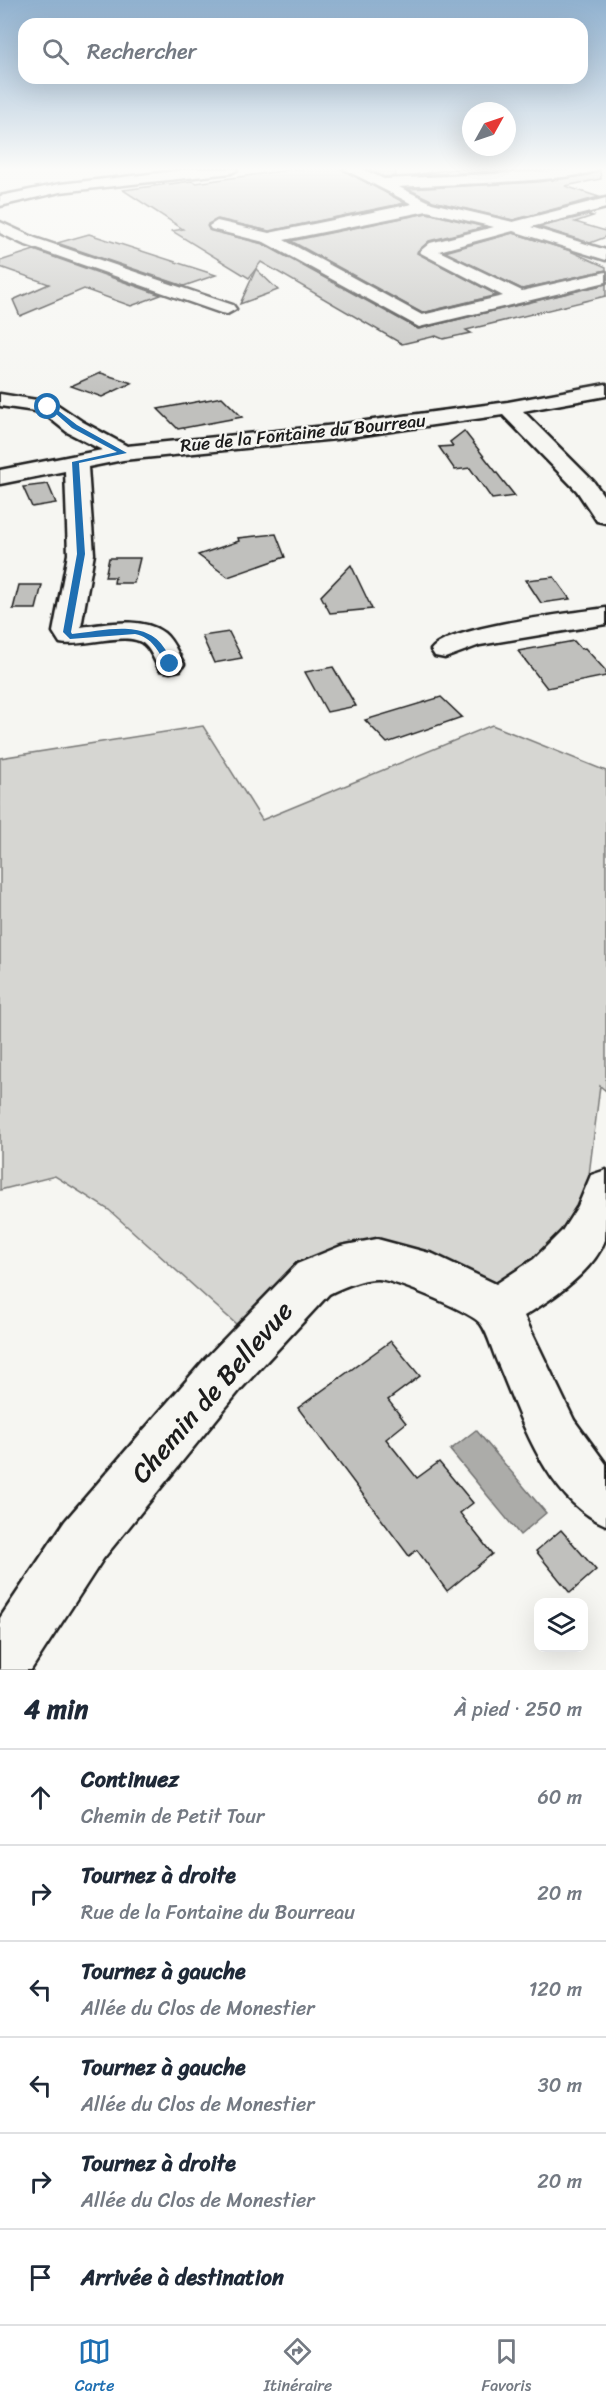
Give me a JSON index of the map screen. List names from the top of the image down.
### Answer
{
  "streets": {
    "street": ["Rue de la Fontaine du Bourreau", "Chemin de Bellevue"]
  },
  "north": "top right",
  "page": {
    "search": "Rechercher",
    "heading": ["4 min", "À pied · 250 m"],
    "list": [
      ["Continuez", "Chemin de Petit Tour", "60 m"],
      ["Tournez à droite", "Rue de la Fontaine du Bourreau", "20 m"],
      ["Tournez à gauche", "Allée du Clos de Monestier", "120 m"],
      ["Tournez à gauche", "Allée du Clos de Monestier", "30 m"],
      ["Tournez à droite", "Allée du Clos de Monestier", "20 m"],
      "Arrivée à destination"
    ],
    "nav": ["Carte", "Itinéraire", "Favoris"]
  }
}
